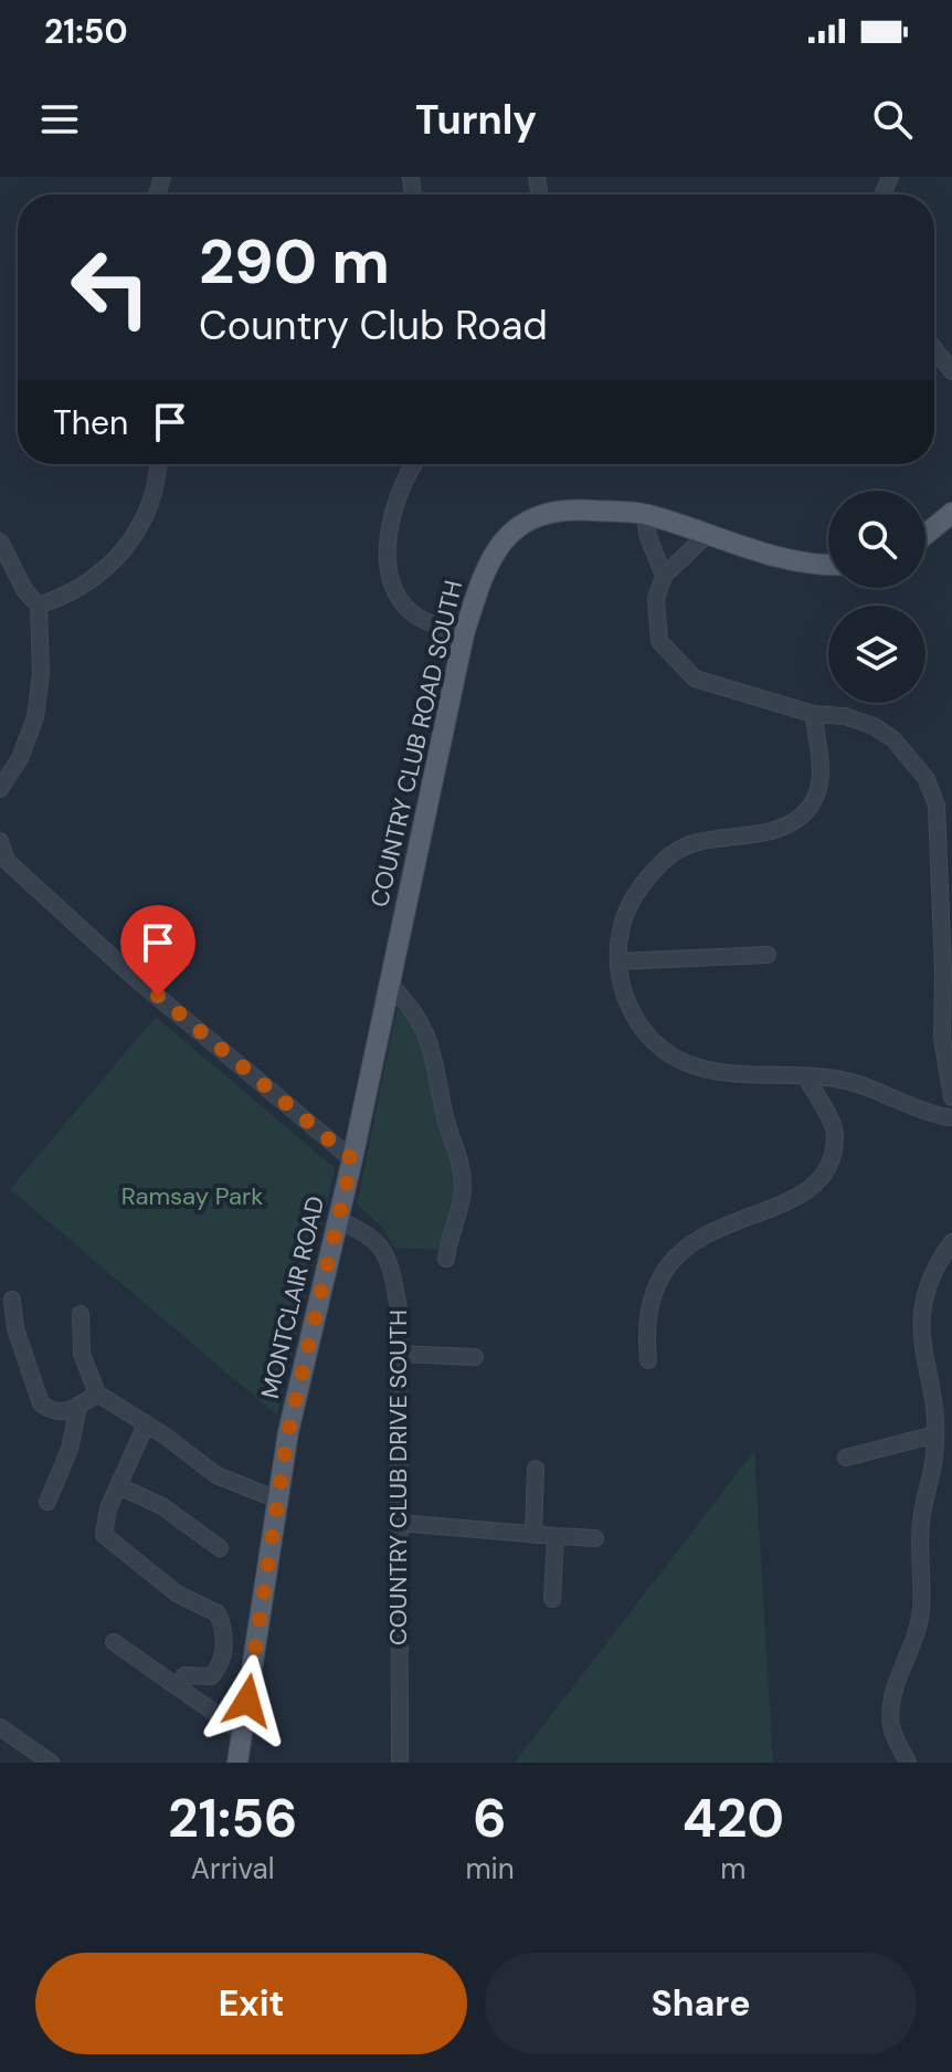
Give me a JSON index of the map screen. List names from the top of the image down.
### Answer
{
  "streets": {
    "main road": ["COUNTRY CLUB ROAD SOUTH", "MONTCLAIR ROAD"],
    "street": ["COUNTRY CLUB DRIVE SOUTH"]
  },
  "crossings": [
    ["COUNTRY CLUB ROAD SOUTH", "MONTCLAIR ROAD"],
    ["MONTCLAIR ROAD", "COUNTRY CLUB DRIVE SOUTH"]
  ],
  "parks": ["Ramsay Park"],
  "page": {
    "status": "21:50",
    "header": "Turnly",
    "turn": ["290 m", "Country Club Road"],
    "then": "Then",
    "eta": [
      "21:56",
      "Arrival",
      "6",
      "min",
      "420",
      "m"
    ],
    "buttons": ["Exit", "Share"]
  }
}
